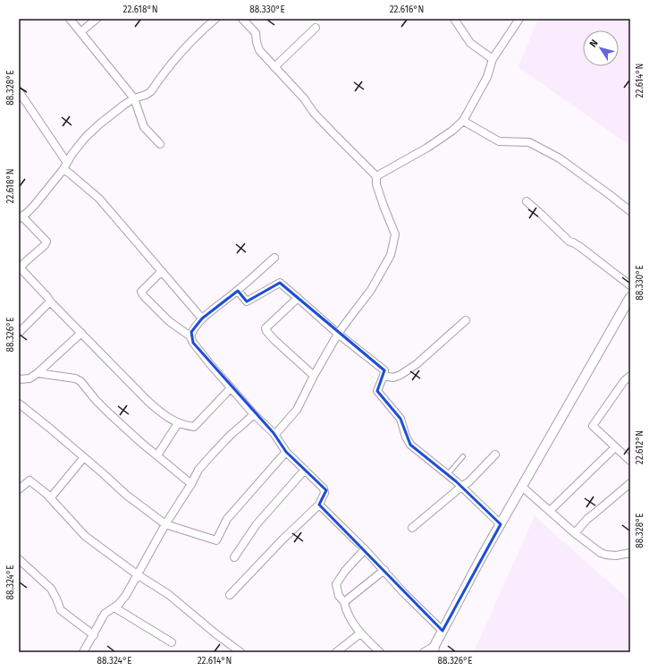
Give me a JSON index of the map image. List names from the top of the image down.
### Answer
{
  "north": "top left",
  "coordinates": [
    "22.618°N",
    "88.330°E",
    "22.616°N",
    "22.614°N",
    "88.328°E",
    "88.326°E",
    "22.612°N",
    "88.324°E"
  ]
}
